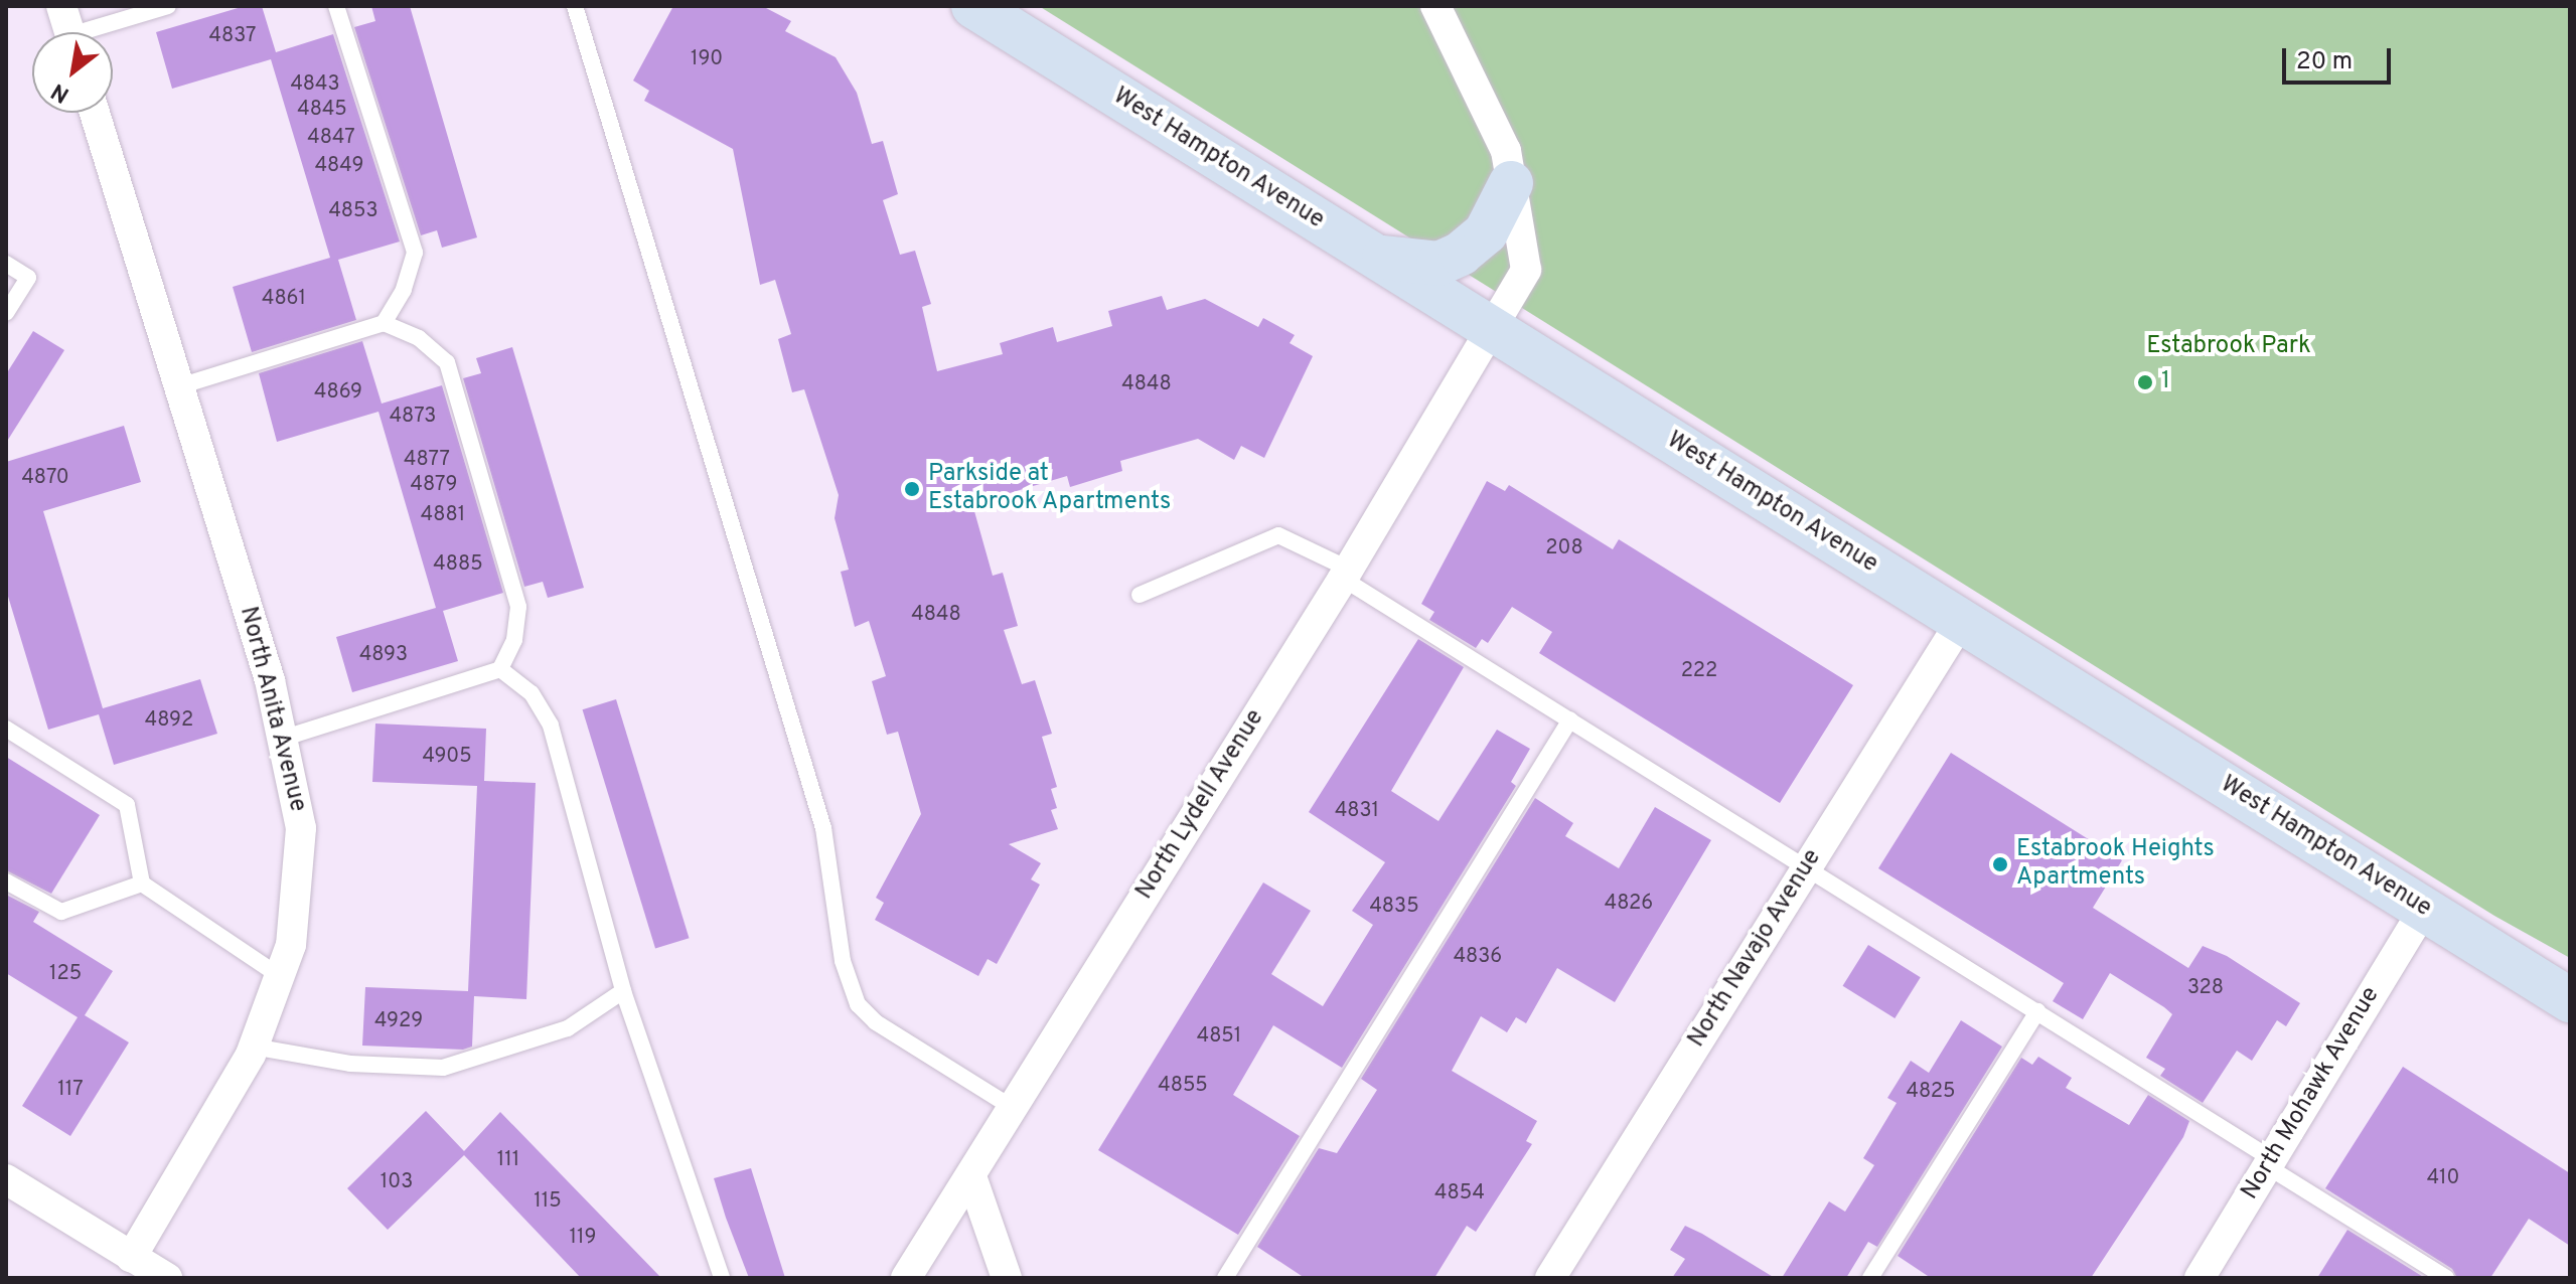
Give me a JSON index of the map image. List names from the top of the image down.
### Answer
{
  "streets": {
    "main road": ["West Hampton Avenue"],
    "street": [
      "North Anita Avenue",
      "North Lydell Avenue",
      "North Navajo Avenue",
      "North Mohawk Avenue"
    ]
  },
  "crossings": [
    ["West Hampton Avenue", "North Lydell Avenue"],
    ["West Hampton Avenue", "North Navajo Avenue"],
    ["West Hampton Avenue", "North Mohawk Avenue"]
  ],
  "parks": ["Estabrook Park"],
  "places": ["1", "Parkside at Estabrook Apartments", "Estabrook Heights Apartments"],
  "house_numbers": [
    "4837",
    "190",
    "4843",
    "4845",
    "4847",
    "4849",
    "4853",
    "4861",
    "4848",
    "4869",
    "4873",
    "4877",
    "4870",
    "4879",
    "4881",
    "208",
    "4885",
    "4848",
    "4893",
    "222",
    "4892",
    "4905",
    "4831",
    "4826",
    "4835",
    "4836",
    "125",
    "328",
    "4929",
    "4851",
    "4855",
    "117",
    "4825",
    "111",
    "410",
    "103",
    "4854",
    "115",
    "119"
  ],
  "scale_bar": "20 m",
  "north": "bottom left"
}
